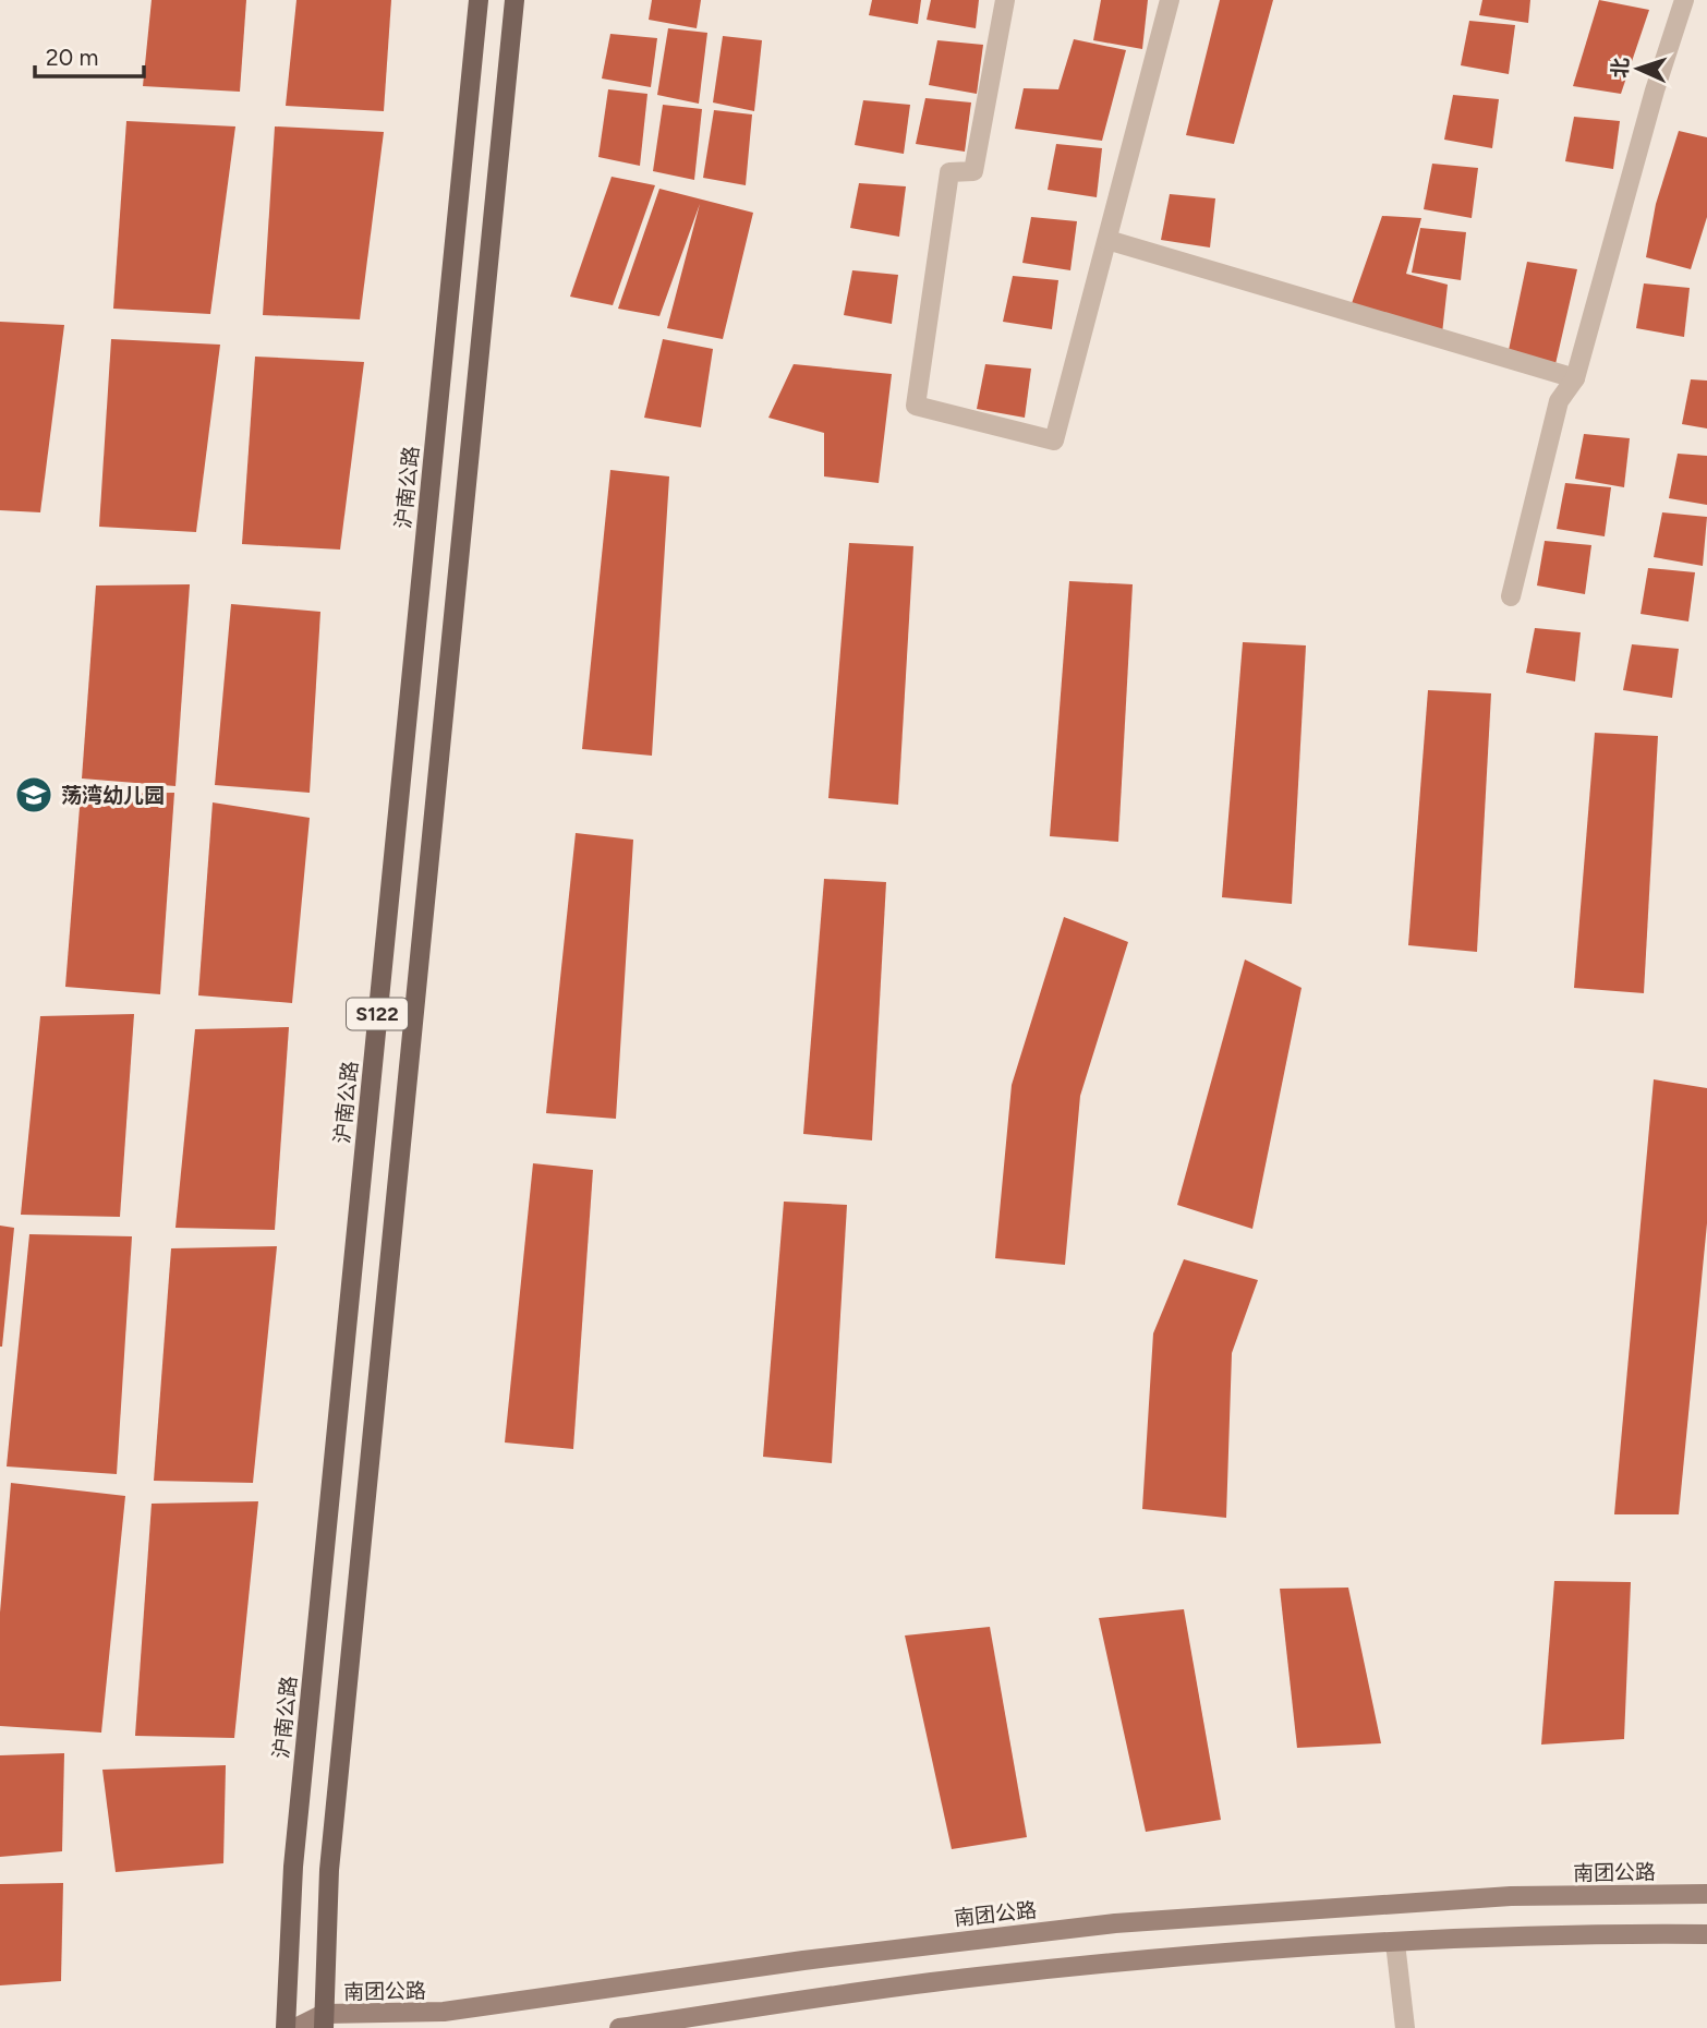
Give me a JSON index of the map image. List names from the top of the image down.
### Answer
{
  "streets": {
    "main road": ["沪南公路", "S122", "南团公路"]
  },
  "crossings": [
    ["S122", "南团公路"]
  ],
  "places": {
    "school or university": ["荡湾幼儿园"]
  },
  "scale_bar": "20 m",
  "north": "left"
}
